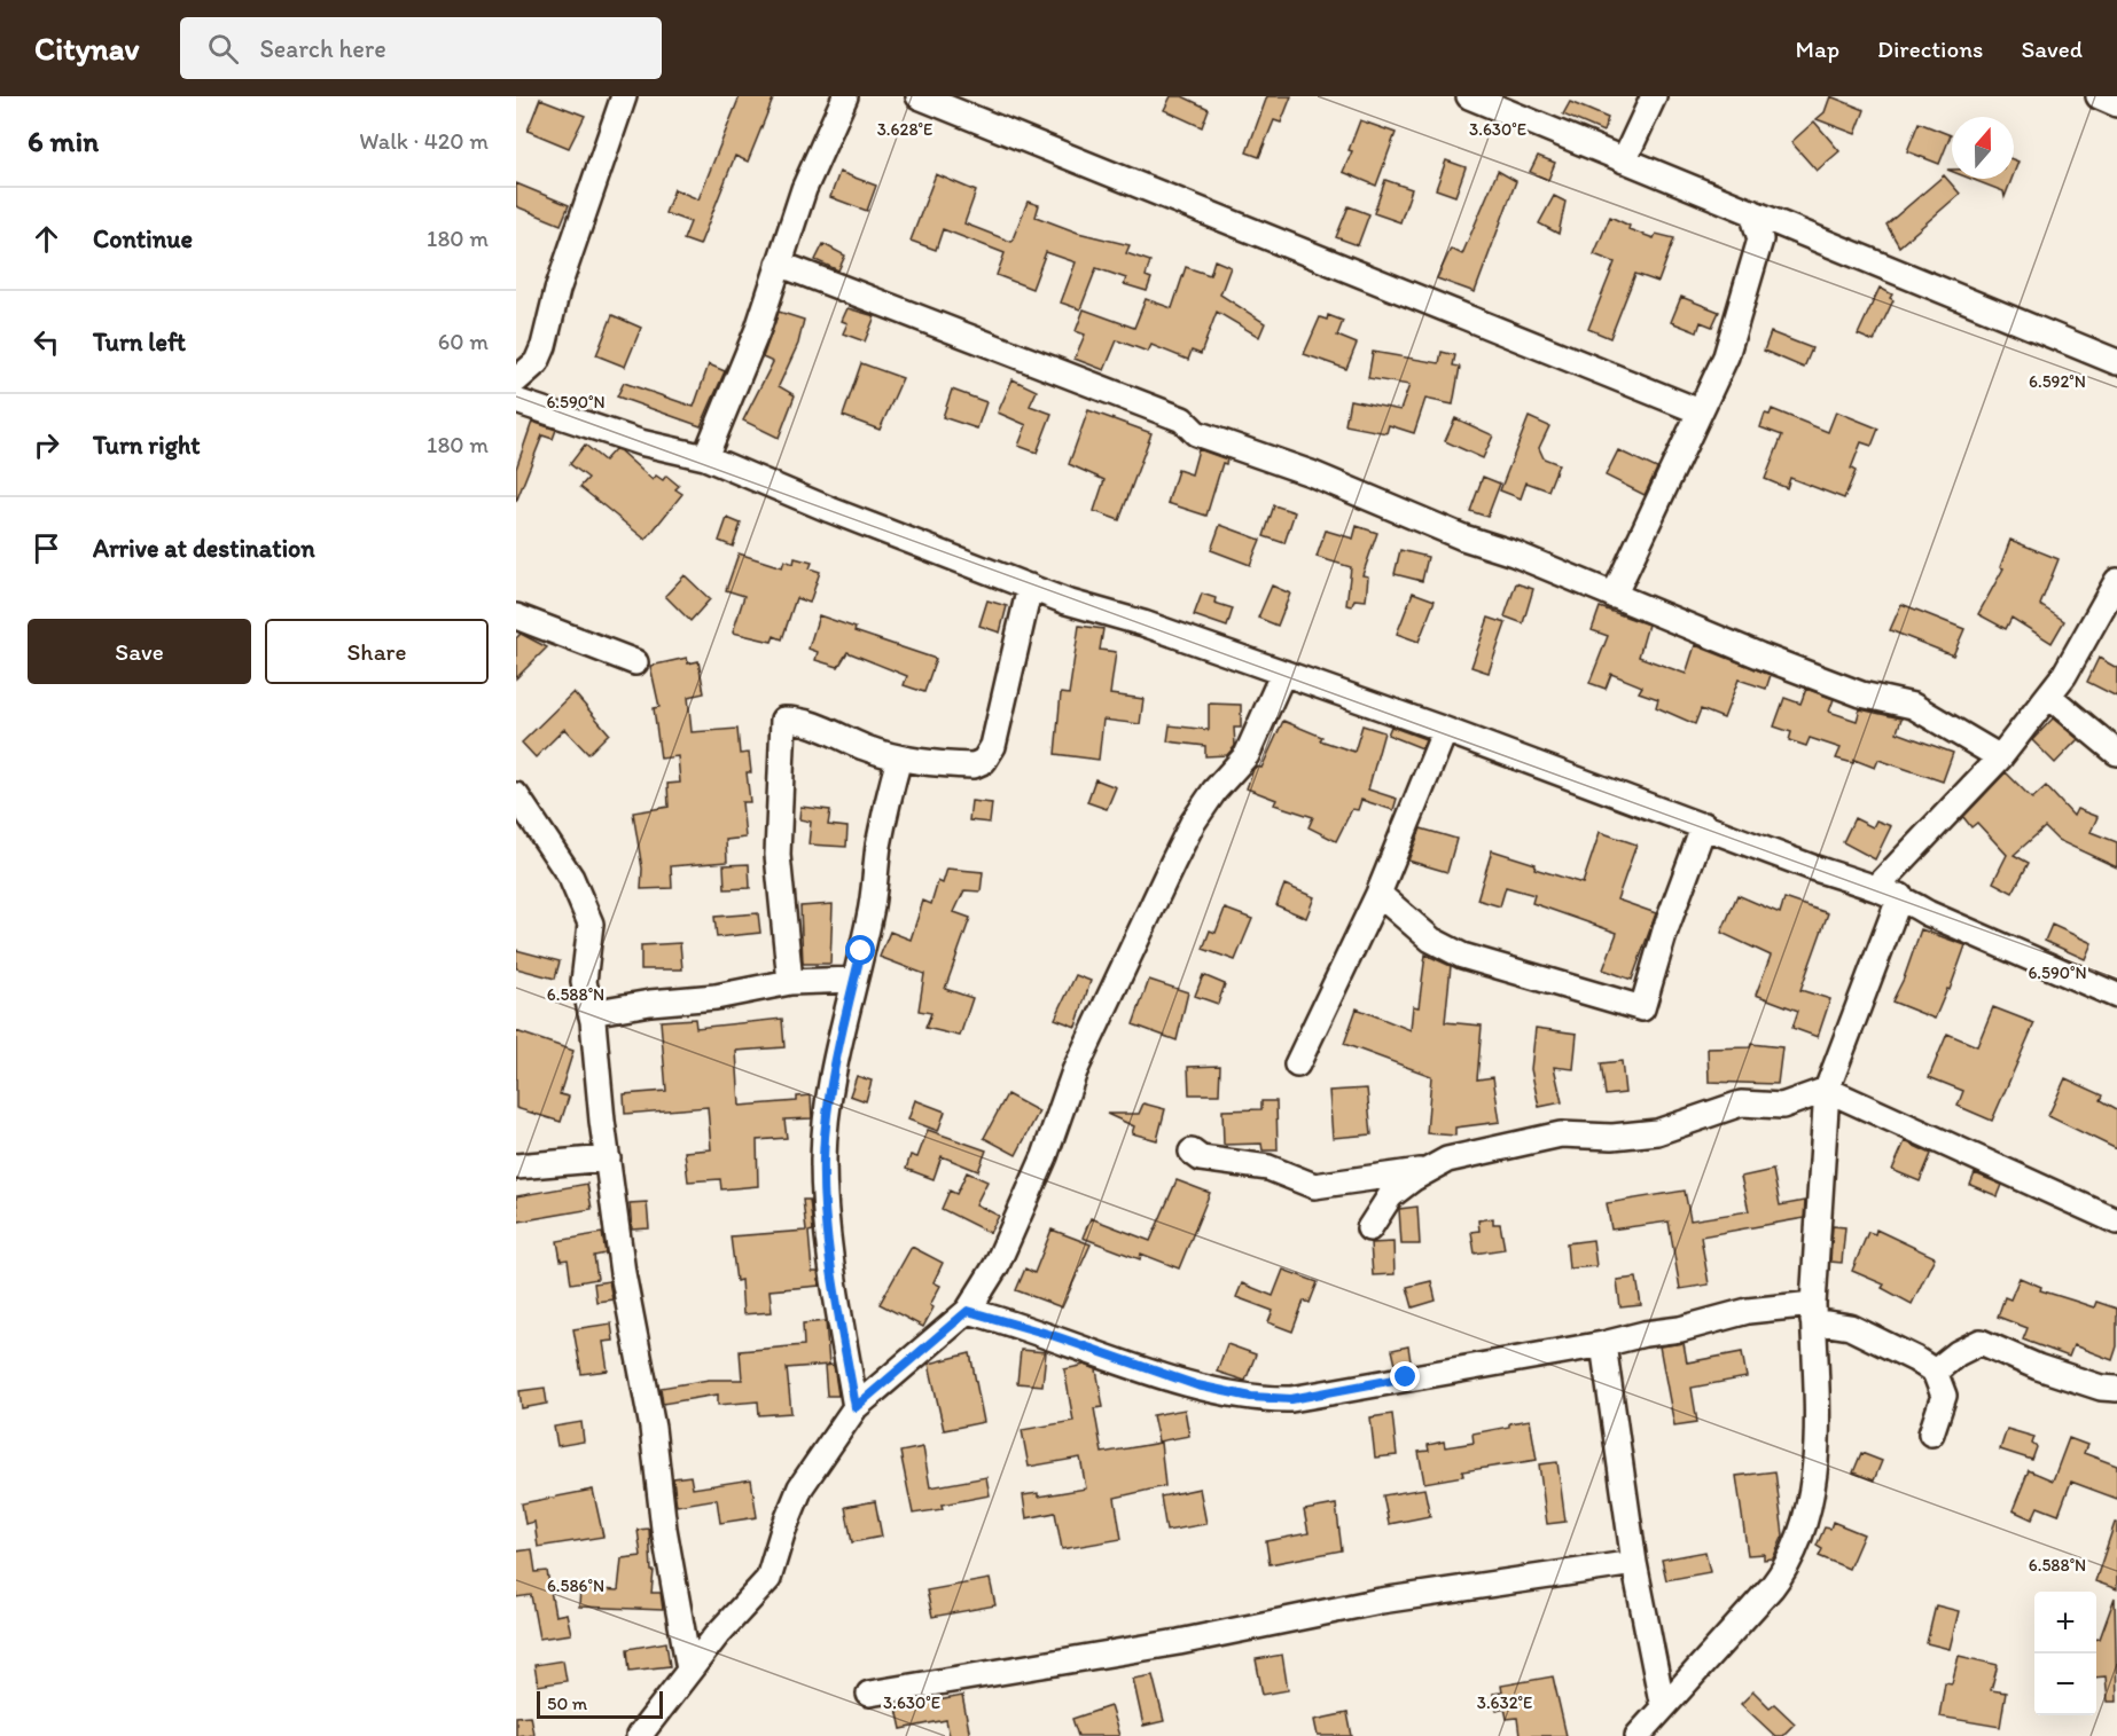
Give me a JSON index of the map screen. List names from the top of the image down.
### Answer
{
  "scale_bar": "50 m",
  "north": "top",
  "page": {
    "header": "Citynav",
    "search": "Search here",
    "nav": ["Map", "Directions", "Saved"],
    "heading": ["6 min", "Walk · 420 m"],
    "list": [
      ["Continue", "180 m"],
      ["Turn left", "60 m"],
      ["Turn right", "180 m"],
      "Arrive at destination"
    ],
    "buttons": ["Save", "Share"],
    "map_buttons": ["+", "−"],
    "scale": "50 m"
  },
  "coordinates": [
    "3.628°E",
    "3.630°E",
    "6.592°N",
    "6.590°N",
    "6.588°N",
    "6.586°N",
    "3.632°E"
  ]
}
